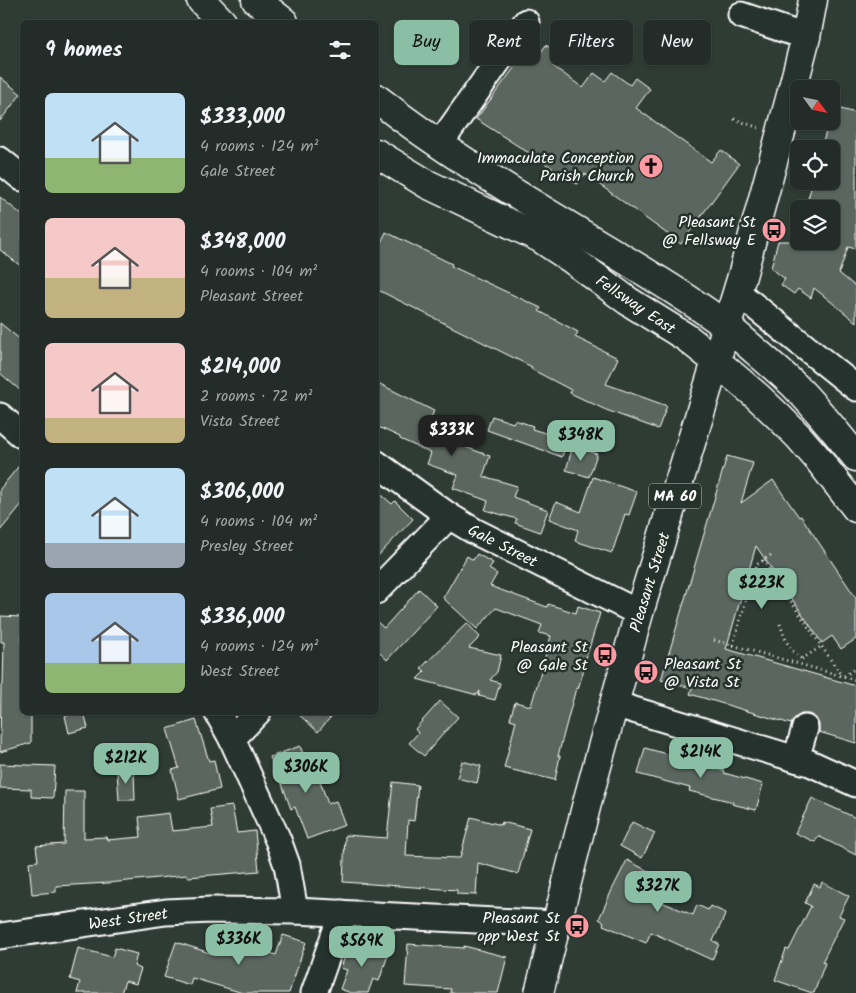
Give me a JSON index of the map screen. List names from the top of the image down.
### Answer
{
  "streets": {
    "main road": ["Fellsway East", "MA 60", "Pleasant Street"],
    "street": ["Gale Street", "West Street"]
  },
  "crossings": [
    ["Fellsway East", "Pleasant Street"],
    ["Gale Street", "Pleasant Street"],
    ["Pleasant Street", "West Street"]
  ],
  "places": {
    "church": ["Immaculate Conception Parish Church"],
    "bus stop": [
      "Pleasant St @ Fellsway E",
      "Pleasant St @ Gale St",
      "Pleasant St @ Vista St",
      "Pleasant St opp West St"
    ]
  },
  "north": "bottom right",
  "page": {
    "chip": [
      "Buy",
      "Rent",
      "Filters",
      "New"
    ],
    "heading": "9 homes",
    "list": [
      {
        "name": "$333,000",
        "note": "4 rooms · 124 m² · Gale Street"
      },
      {
        "name": "$348,000",
        "note": "4 rooms · 104 m² · Pleasant Street"
      },
      {
        "name": "$214,000",
        "note": "2 rooms · 72 m² · Vista Street"
      },
      {
        "name": "$306,000",
        "note": "4 rooms · 104 m² · Presley Street"
      },
      {
        "name": "$336,000",
        "note": "4 rooms · 124 m² · West Street"
      }
    ],
    "price": [
      "$333K",
      "$348K",
      "$223K",
      "$214K",
      "$212K",
      "$306K",
      "$327K",
      "$336K",
      "$569K"
    ]
  }
}
